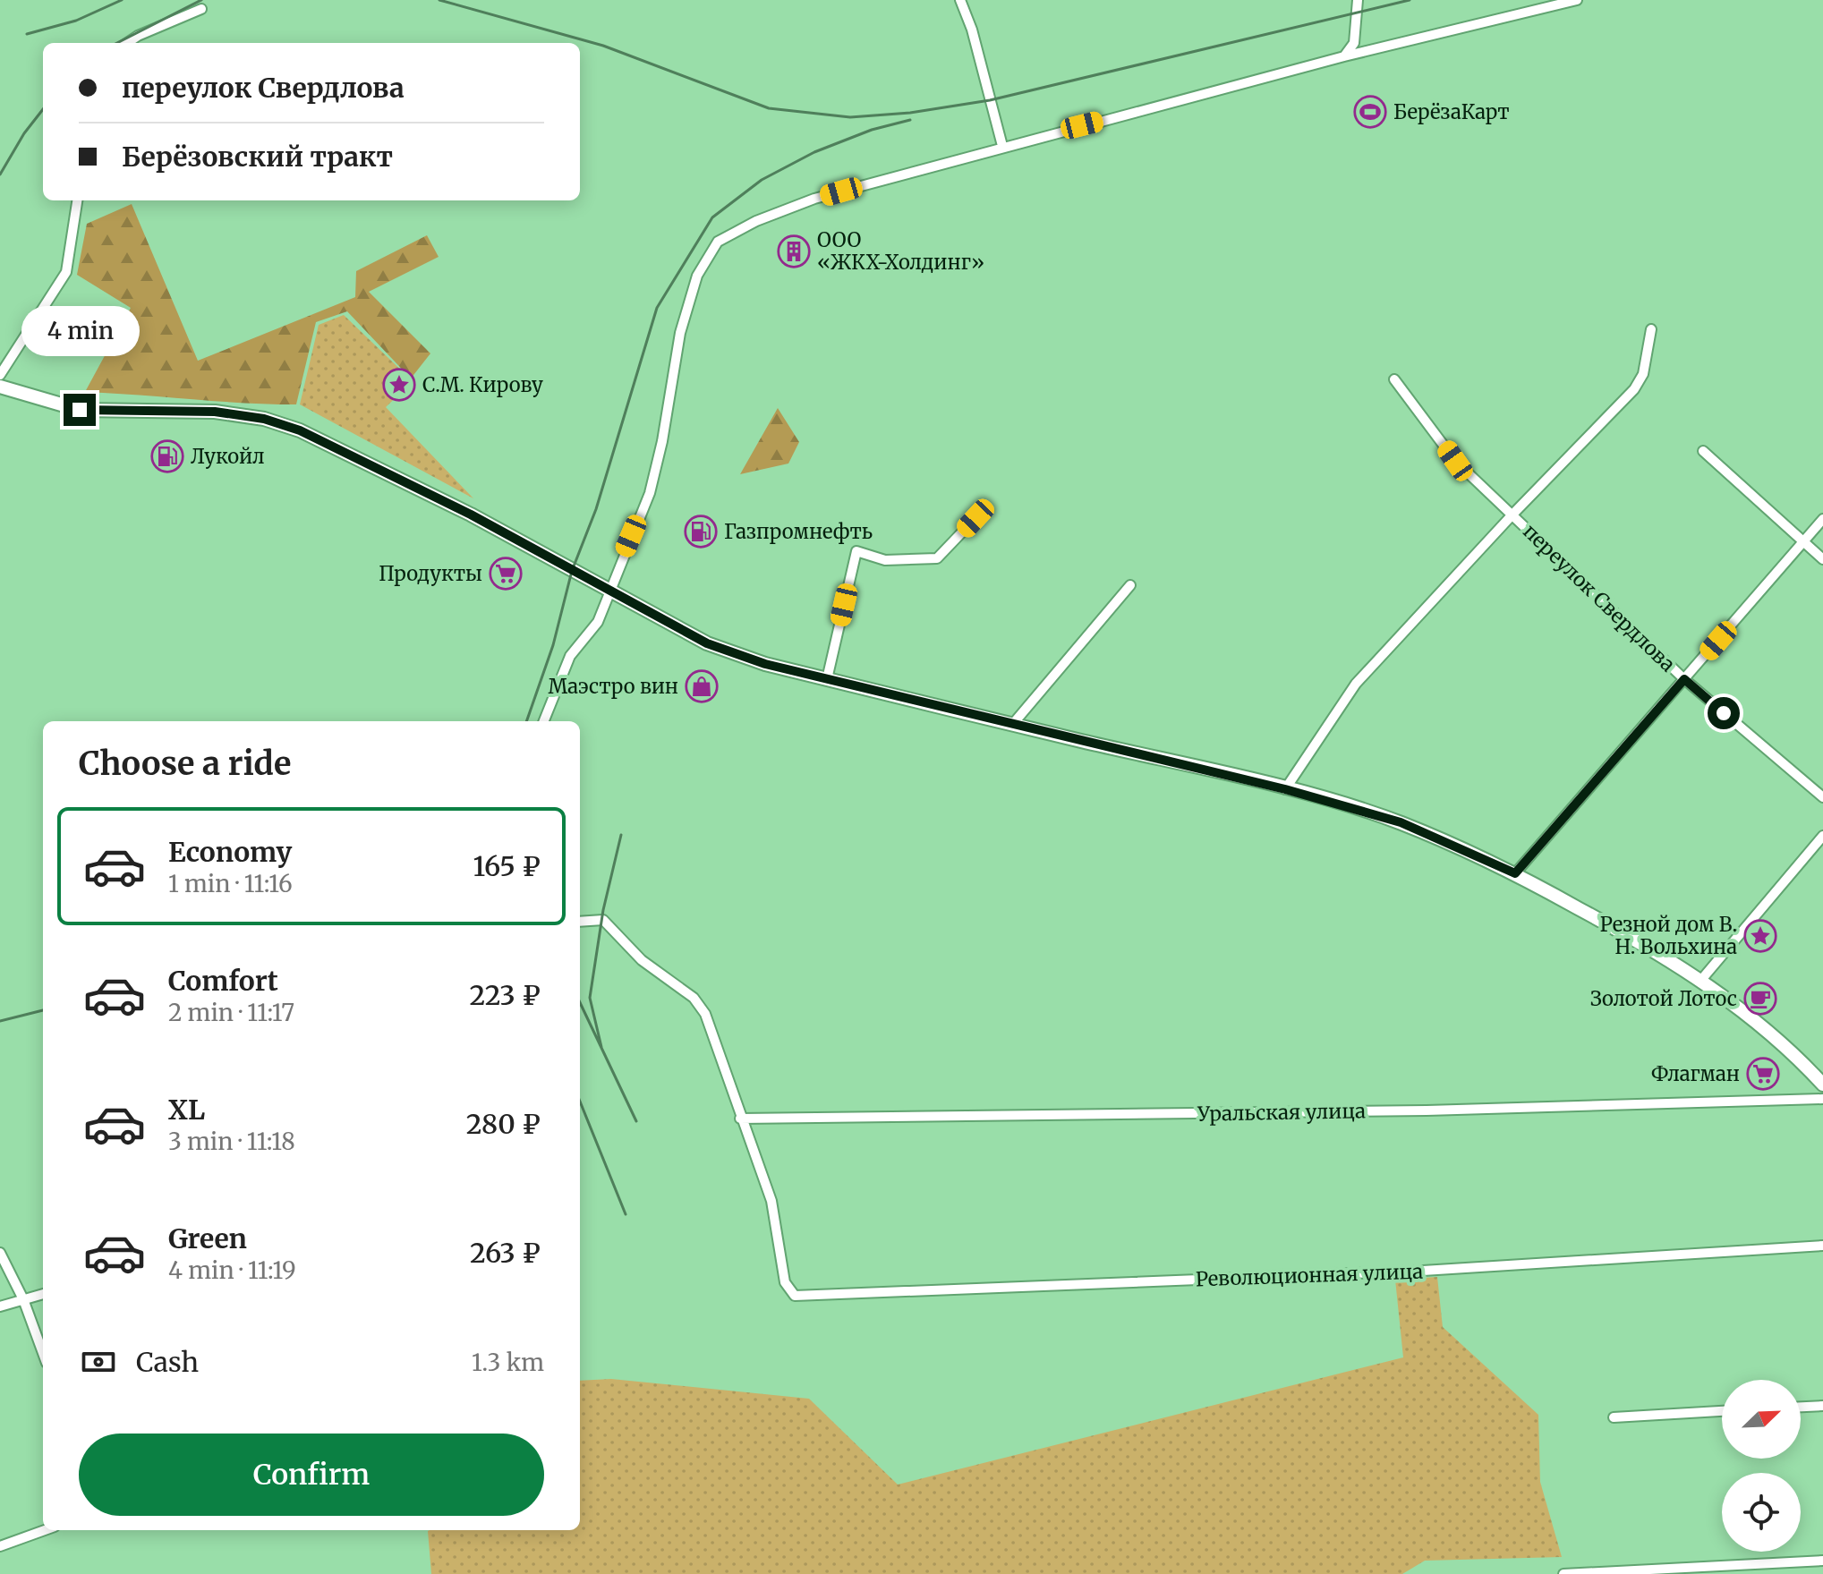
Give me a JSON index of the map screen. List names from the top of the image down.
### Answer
{
  "streets": {
    "street": ["переулок Свердлова", "Уральская улица", "Революционная улица"]
  },
  "crossings": [
    ["Уральская улица", "Революционная улица"]
  ],
  "places": {
    "sports": ["БерёзаКарт"],
    "building": ["ООО «ЖКХ-Холдинг»"],
    "place": ["С.М. Кирову", "Резной дом В. Н. Вольхина"],
    "fuel station": ["Лукойл", "Газпромнефть"],
    "supermarket": ["Продукты", "Флагман"],
    "shop": ["Маэстро вин"],
    "cafe": ["Золотой Лотос"]
  },
  "north": "top right",
  "page": {
    "banner": ["переулок Свердлова", "Берёзовский тракт"],
    "bubble": "4 min",
    "heading": "Choose a ride",
    "list": [
      {
        "name": "Economy",
        "note": "1 min · 11:16",
        "value": "165 ₽"
      },
      {
        "name": "Comfort",
        "note": "2 min · 11:17",
        "value": "223 ₽"
      },
      {
        "name": "XL",
        "note": "3 min · 11:18",
        "value": "280 ₽"
      },
      {
        "name": "Green",
        "note": "4 min · 11:19",
        "value": "263 ₽"
      }
    ],
    "pay": ["Cash", "1.3 km"],
    "buttons": "Confirm"
  }
}
